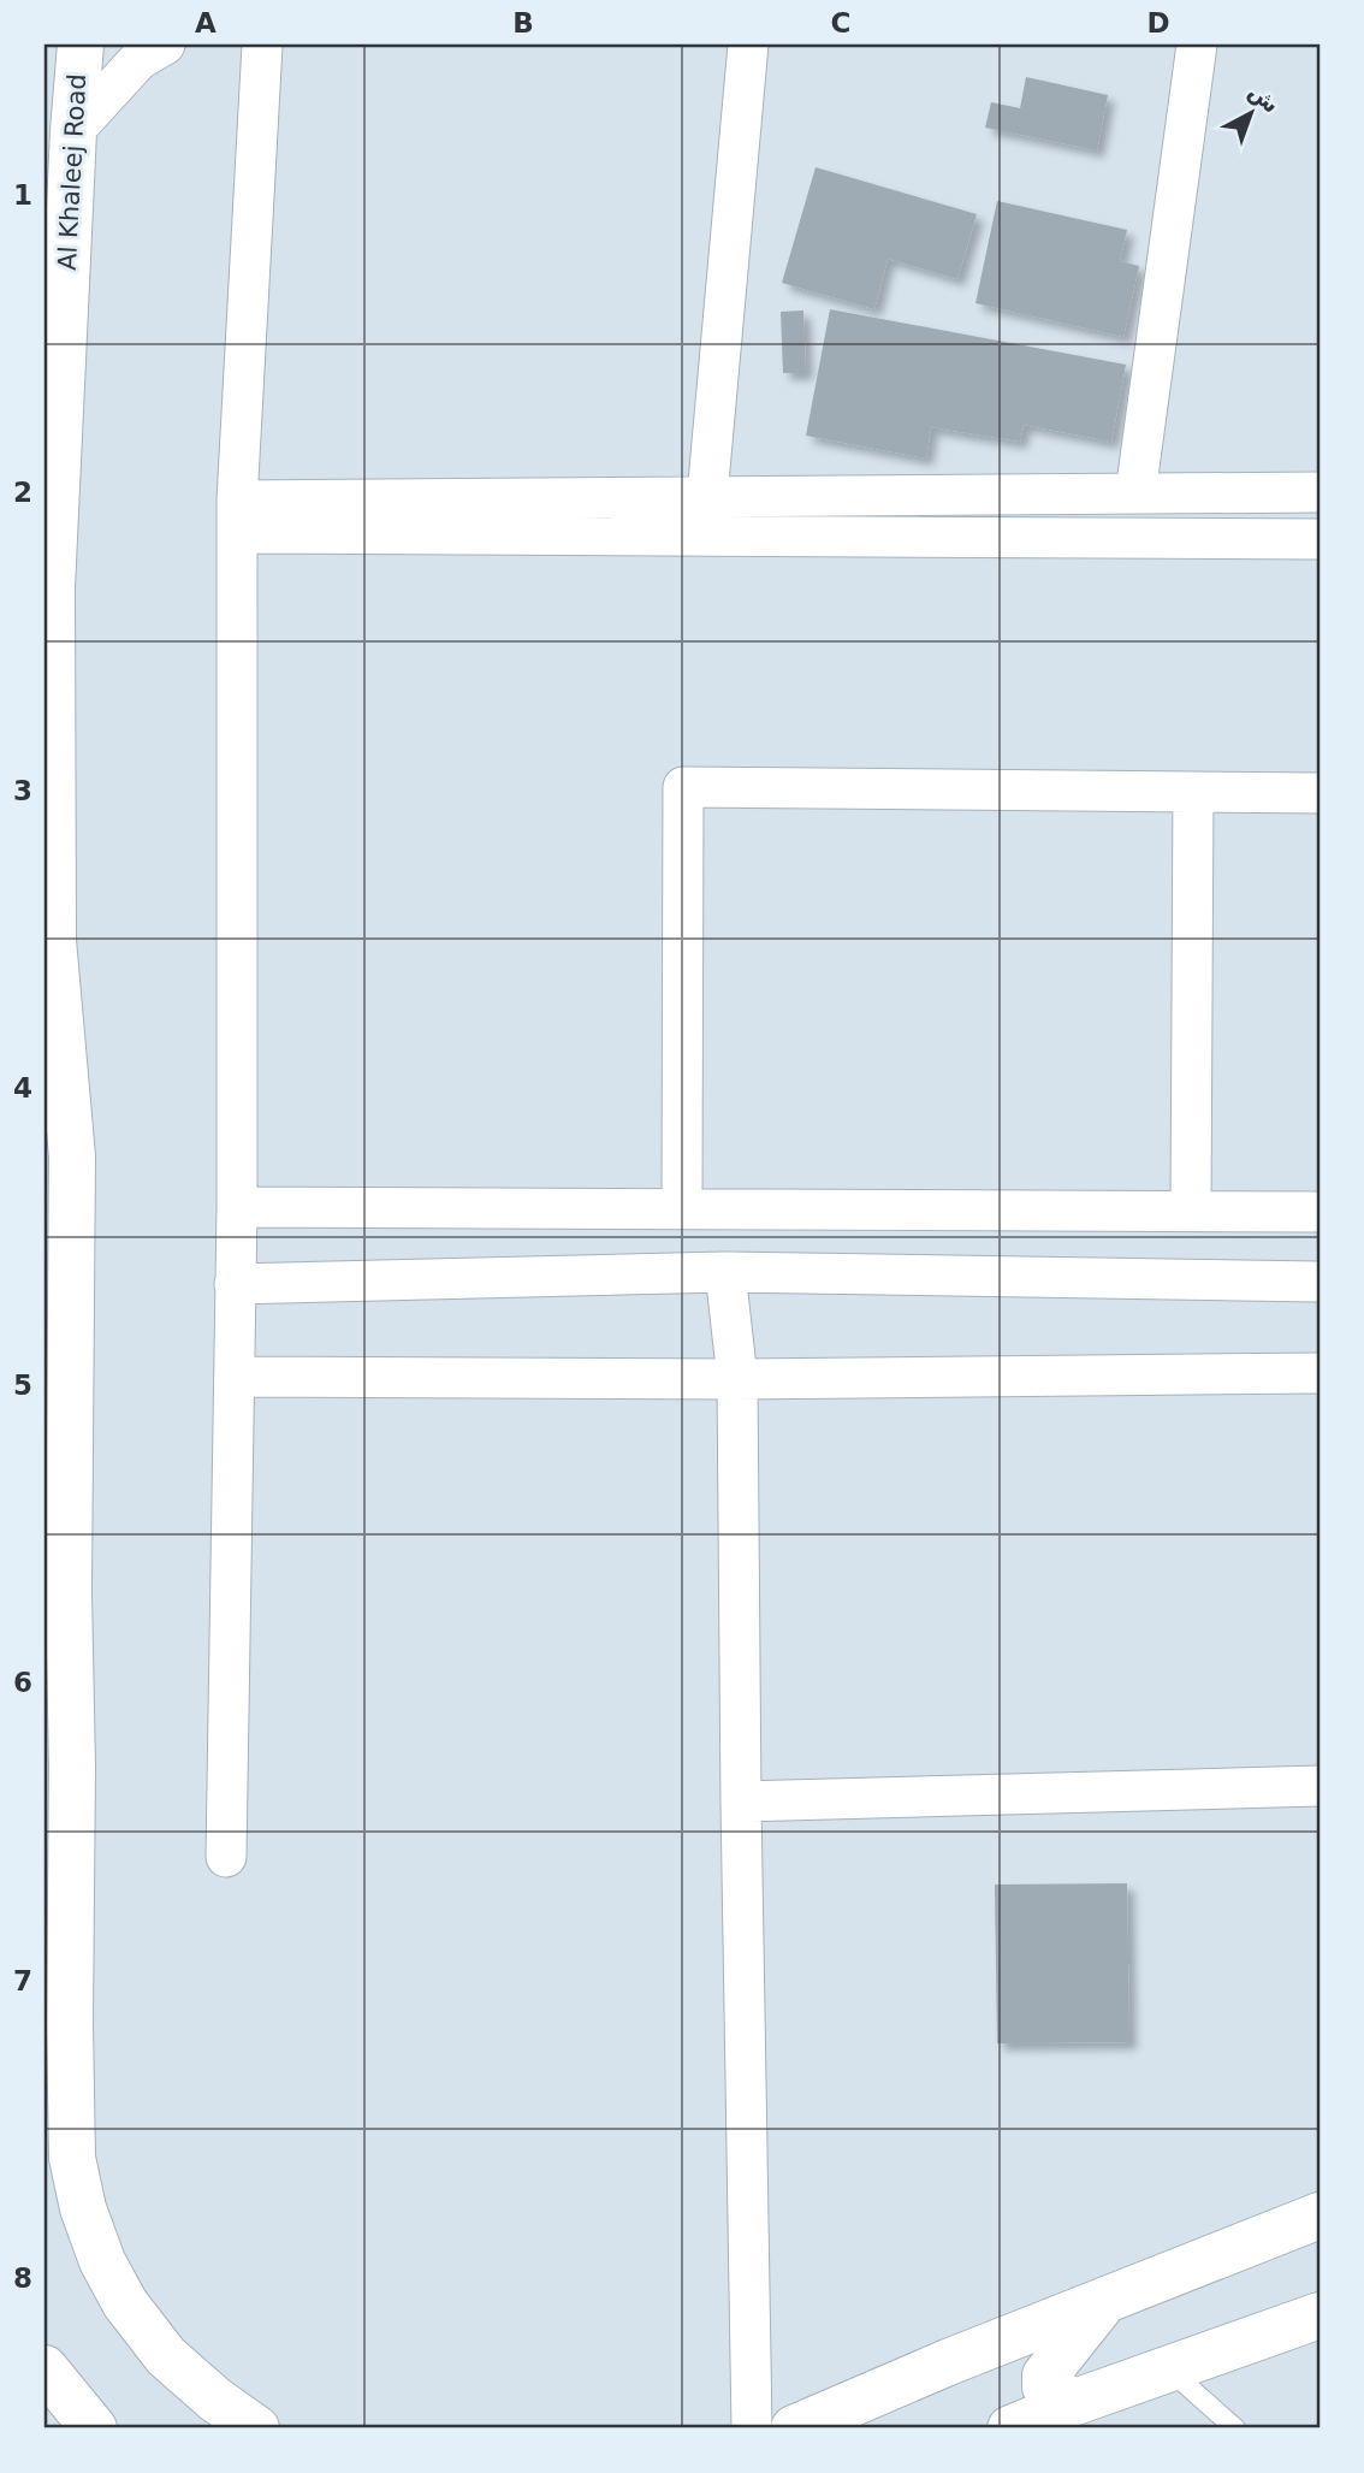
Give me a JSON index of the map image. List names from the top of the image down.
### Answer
{
  "streets": {
    "street": ["Al Khaleej Road"]
  },
  "north": "top right",
  "grid": {
    "columns": [
      "A",
      "B",
      "C",
      "D"
    ],
    "rows": [
      "1",
      "2",
      "3",
      "4",
      "5",
      "6",
      "7",
      "8"
    ]
  }
}
